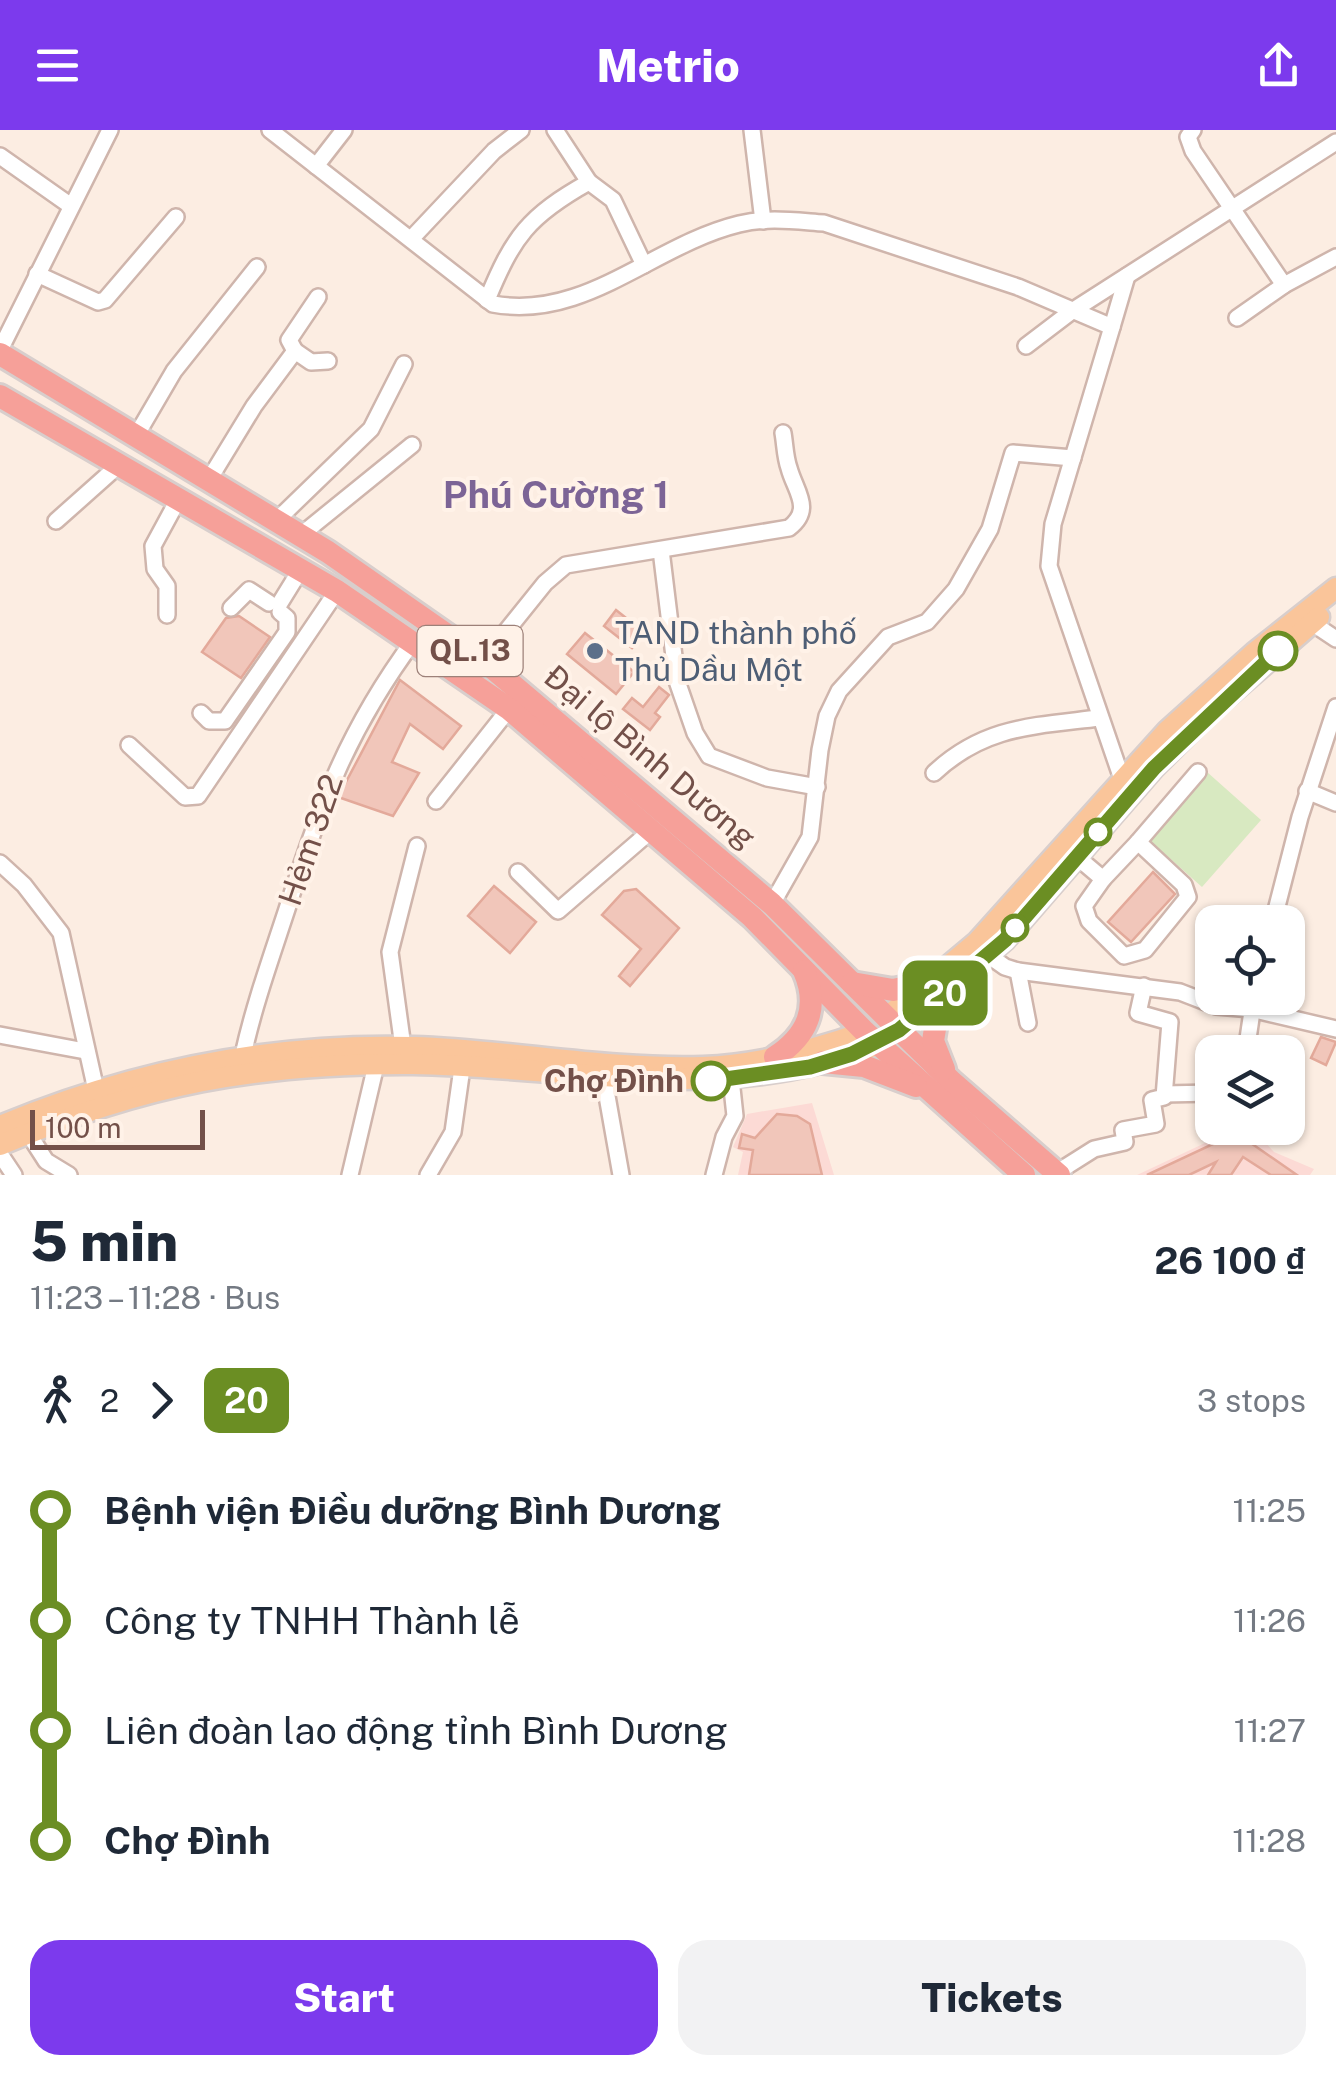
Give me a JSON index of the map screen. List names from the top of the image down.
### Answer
{
  "streets": {
    "highway": ["QL.13", "Đại lộ Bình Dương"],
    "street": ["Hẻm 322"]
  },
  "crossings": [
    ["Đại lộ Bình Dương", "Hẻm 322"]
  ],
  "districts": ["Phú Cường 1"],
  "places": ["TAND thành phố Thủ Dầu Một", "Chợ Đình"],
  "lines": ["bus line 20"],
  "scale_bar": "100 m",
  "page": {
    "header": "Metrio",
    "on_map": "20",
    "scale": "100 m",
    "heading": ["5 min", "11:23 – 11:28 · Bus", "26 100 ₫"],
    "legs": ["2", "20", "3 stops"],
    "list": [
      {
        "name": "Bệnh viện Điều dưỡng Bình Dương",
        "value": "11:25"
      },
      {
        "name": "Công ty TNHH Thành lễ",
        "value": "11:26"
      },
      {
        "name": "Liên đoàn lao động tỉnh Bình Dương",
        "value": "11:27"
      },
      {
        "name": "Chợ Đình",
        "value": "11:28"
      }
    ],
    "buttons": ["Start", "Tickets"]
  }
}
